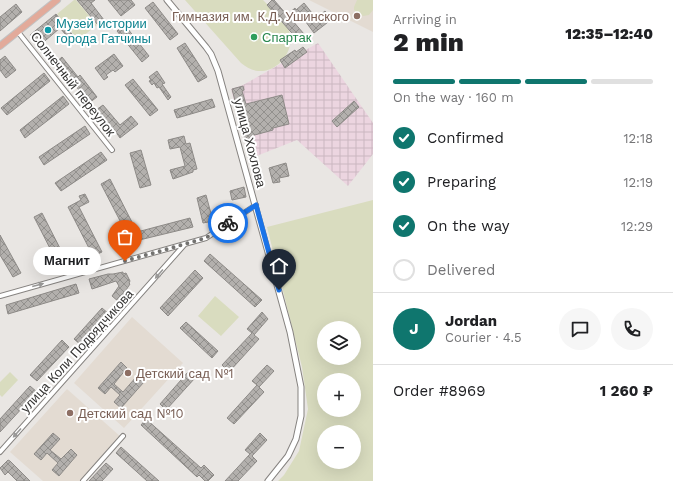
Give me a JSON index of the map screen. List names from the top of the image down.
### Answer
{
  "streets": {
    "street": ["Солнечный переулок", "улица Хохлова", "улица Коли Подрядчикова"]
  },
  "crossings": [
    ["улица Хохлова", "улица Коли Подрядчикова"]
  ],
  "one_way": ["улица Коли Подрядчикова"],
  "places": [
    "Гимназия им. К.Д. Ушинского",
    "Музей истории города Гатчины",
    "Спартак",
    "Магнит",
    "Детский сад №1",
    "Детский сад №10"
  ],
  "page": {
    "heading": ["2 min", "Arriving in", "12:35–12:40"],
    "panel": [
      "Jordan",
      "Courier · 4.5",
      "Order #8969",
      "1 260 ₽"
    ],
    "bar": "On the way · 160 m",
    "list": [
      ["Confirmed", "12:18"],
      ["Preparing", "12:19"],
      ["On the way", "12:29"],
      "Delivered"
    ],
    "bubble": "Магнит",
    "round": "J",
    "map_buttons": ["+", "−"]
  }
}
